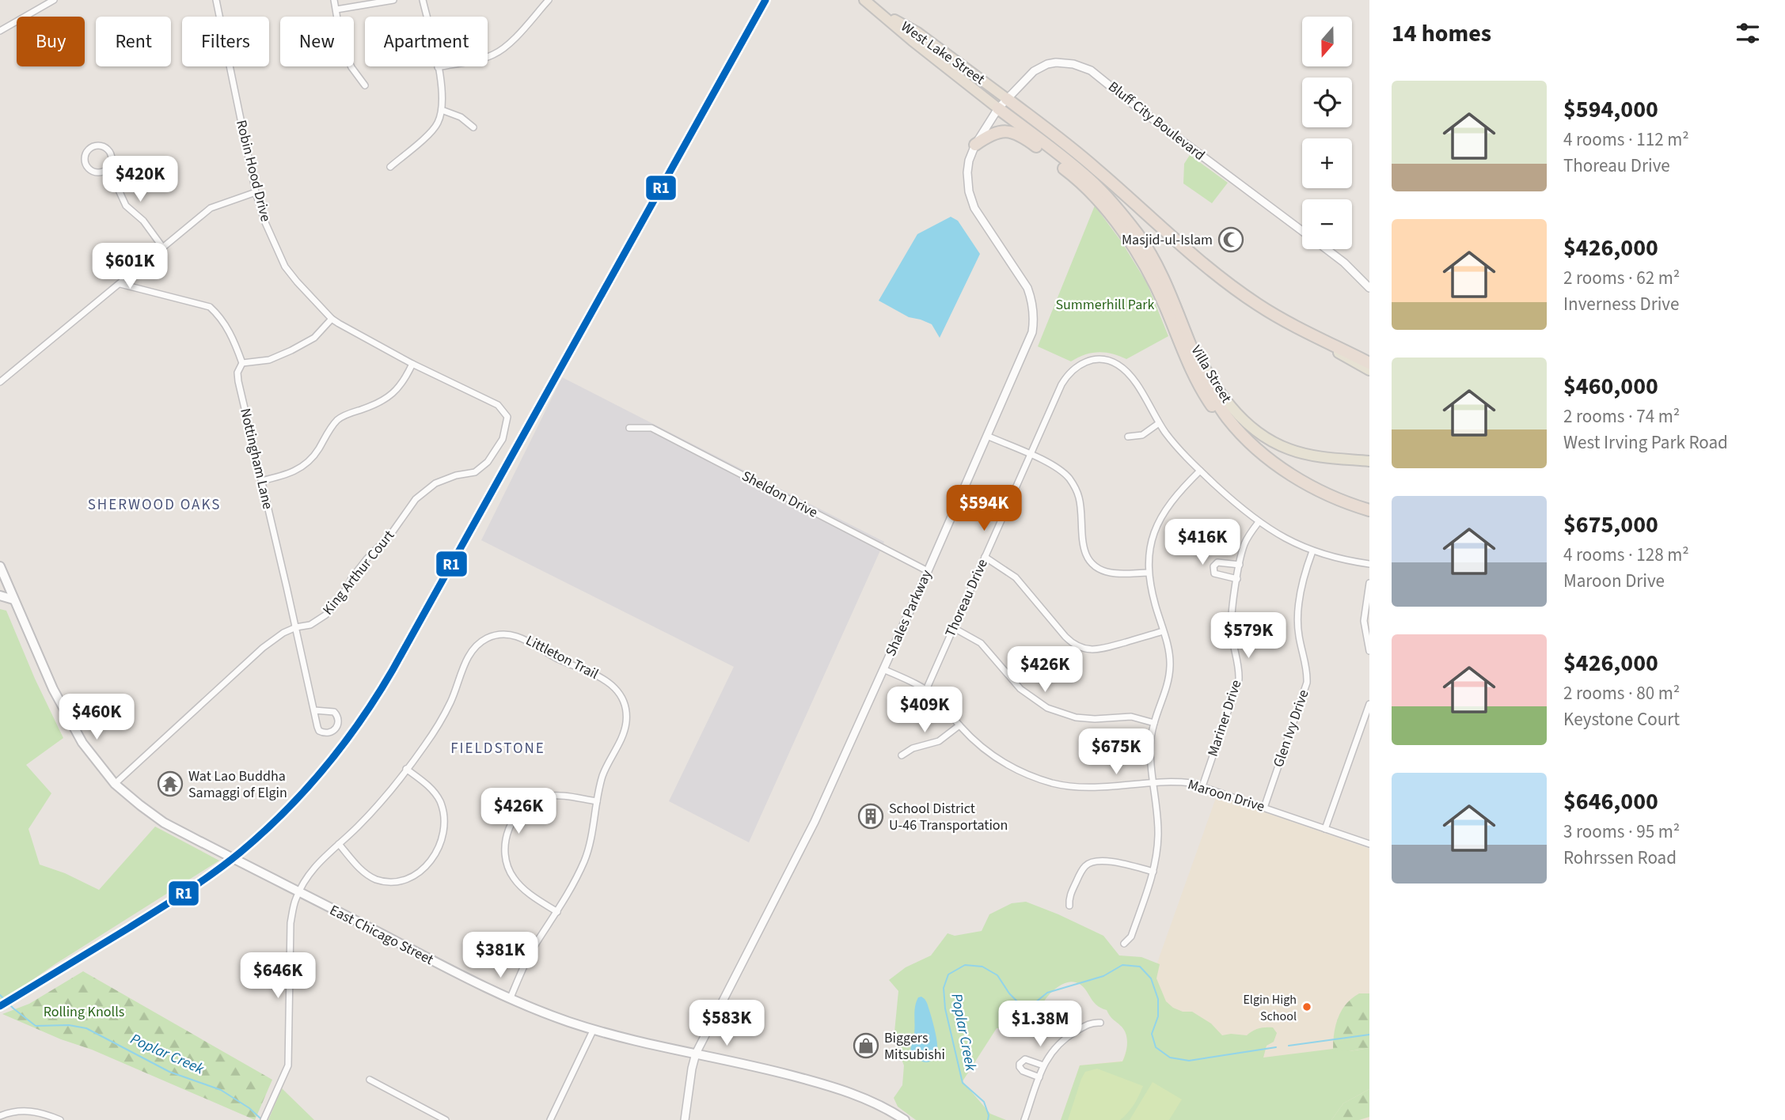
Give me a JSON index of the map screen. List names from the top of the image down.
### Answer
{
  "streets": {
    "highway": ["West Lake Street"],
    "main road": ["Villa Street", "East Chicago Street"],
    "street": [
      "Bluff City Boulevard",
      "Robin Hood Drive",
      "Nottingham Lane",
      "Sheldon Drive",
      "King Arthur Court",
      "Thoreau Drive",
      "Shales Parkway",
      "Littleton Trail",
      "Mariner Drive",
      "Glen Ivy Drive",
      "Maroon Drive"
    ]
  },
  "crossings": [
    ["West Lake Street", "Bluff City Boulevard"],
    ["West Lake Street", "Shales Parkway"],
    ["Bluff City Boulevard", "Shales Parkway"],
    ["Robin Hood Drive", "King Arthur Court"],
    ["Nottingham Lane", "King Arthur Court"],
    ["Sheldon Drive", "Shales Parkway"],
    ["King Arthur Court", "East Chicago Street"],
    ["Thoreau Drive", "Mariner Drive"],
    ["Thoreau Drive", "Glen Ivy Drive"],
    ["Thoreau Drive", "Maroon Drive"],
    ["Shales Parkway", "Maroon Drive"],
    ["Shales Parkway", "East Chicago Street"],
    ["Littleton Trail", "East Chicago Street"],
    ["Mariner Drive", "Maroon Drive"],
    ["Glen Ivy Drive", "Maroon Drive"]
  ],
  "districts": ["SHERWOOD OAKS", "FIELDSTONE"],
  "water": ["Poplar Creek"],
  "parks": ["Summerhill Park", "Rolling Knolls"],
  "places": {
    "mosque": ["Masjid-ul-Islam"],
    "temple": ["Wat Lao Buddha Samaggi of Elgin"],
    "building": ["School District U-46 Transportation"],
    "other": ["Elgin High School"],
    "shop": ["Biggers Mitsubishi"]
  },
  "lines": ["transit line R1"],
  "north": "bottom",
  "page": {
    "heading": "14 homes",
    "map_buttons": ["+", "−"],
    "chip": [
      "Buy",
      "Rent",
      "Filters",
      "New",
      "Apartment"
    ],
    "list": [
      {
        "name": "$594,000",
        "note": "4 rooms · 112 m² · Thoreau Drive"
      },
      {
        "name": "$426,000",
        "note": "2 rooms · 62 m² · Inverness Drive"
      },
      {
        "name": "$460,000",
        "note": "2 rooms · 74 m² · West Irving Park Road"
      },
      {
        "name": "$675,000",
        "note": "4 rooms · 128 m² · Maroon Drive"
      },
      {
        "name": "$426,000",
        "note": "2 rooms · 80 m² · Keystone Court"
      },
      {
        "name": "$646,000",
        "note": "3 rooms · 95 m² · Rohrssen Road"
      }
    ],
    "price": [
      "$420K",
      "$601K",
      "$594K",
      "$416K",
      "$579K",
      "$426K",
      "$409K",
      "$460K",
      "$675K",
      "$426K",
      "$381K",
      "$646K",
      "$583K",
      "$1.38M"
    ]
  }
}
